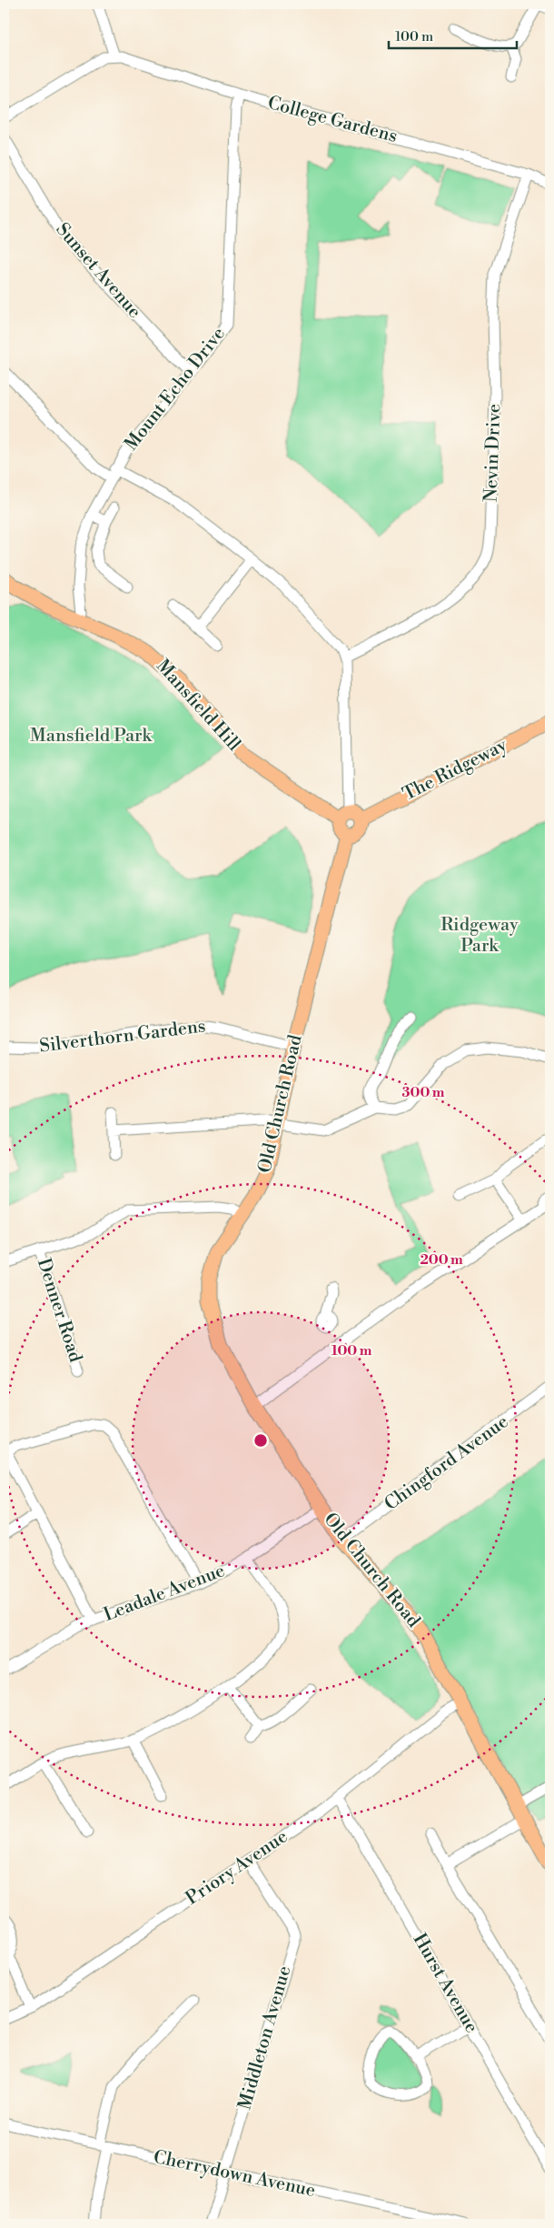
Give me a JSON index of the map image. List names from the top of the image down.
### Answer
{
  "streets": {
    "main road": ["Mansfield Hill", "The Ridgeway", "Old Church Road"],
    "street": [
      "College Gardens",
      "Sunset Avenue",
      "Mount Echo Drive",
      "Nevin Drive",
      "Silverthorn Gardens",
      "Denner Road",
      "Chingford Avenue",
      "Leadale Avenue",
      "Priory Avenue",
      "Hurst Avenue",
      "Middleton Avenue",
      "Cherrydown Avenue"
    ]
  },
  "crossings": [
    ["College Gardens", "Mount Echo Drive"],
    ["College Gardens", "Nevin Drive"],
    ["Sunset Avenue", "Mount Echo Drive"],
    ["Mount Echo Drive", "Mansfield Hill"],
    ["Mansfield Hill", "The Ridgeway"],
    ["Mansfield Hill", "Old Church Road"],
    ["The Ridgeway", "Old Church Road"],
    ["Silverthorn Gardens", "Old Church Road"],
    ["Old Church Road", "Chingford Avenue"],
    ["Old Church Road", "Leadale Avenue"],
    ["Old Church Road", "Priory Avenue"],
    ["Priory Avenue", "Hurst Avenue"],
    ["Priory Avenue", "Middleton Avenue"],
    ["Middleton Avenue", "Cherrydown Avenue"]
  ],
  "parks": ["Mansfield Park", "Ridgeway Park"],
  "scale_bar": "100 m",
  "rings": ["300 m", "200 m", "100 m"]
}
